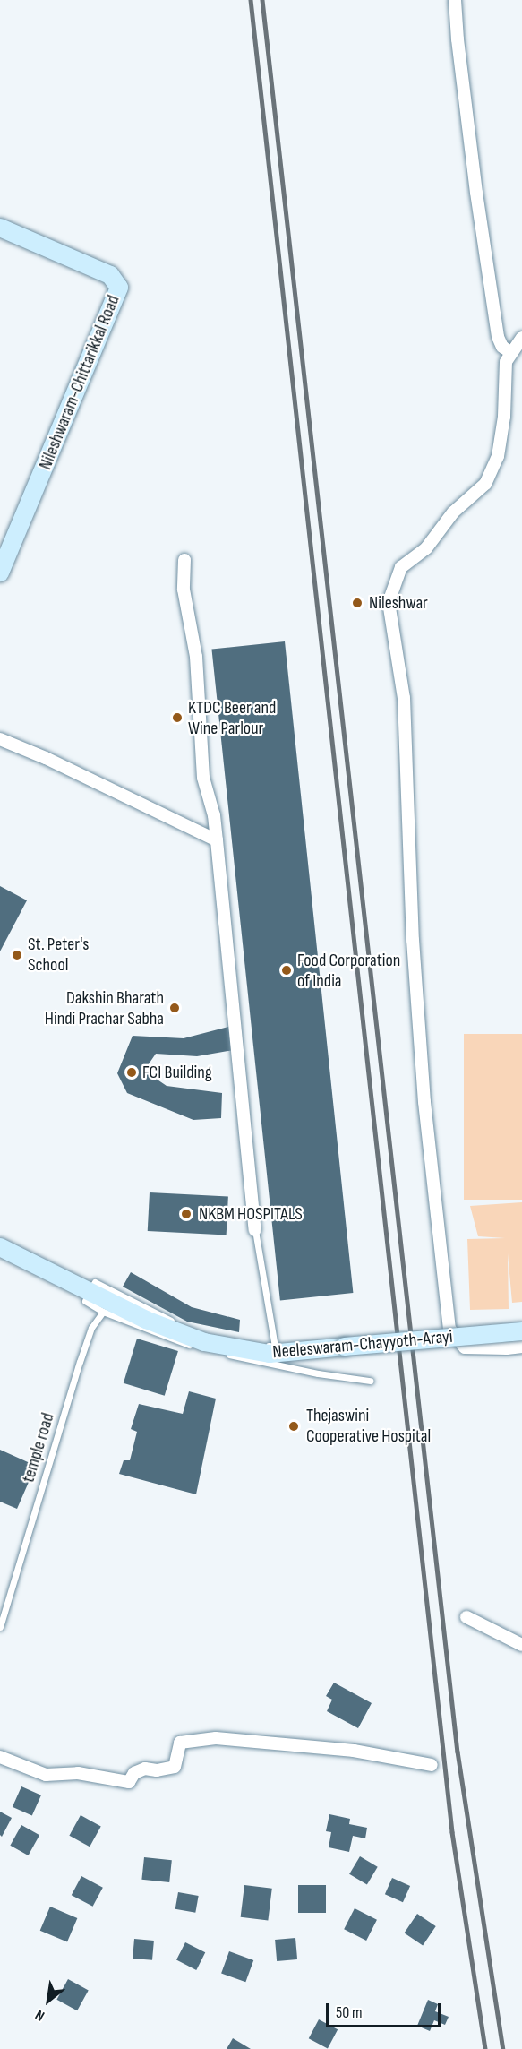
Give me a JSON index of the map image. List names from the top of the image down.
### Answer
{
  "streets": {
    "main road": ["Nileshwaram-Chittarikkal Road", "Neeleswaram-Chayyoth-Arayi"],
    "lane": ["temple road"]
  },
  "places": [
    "Nileshwar",
    "KTDC Beer and Wine Parlour",
    "St. Peter's School",
    "Food Corporation of India",
    "Dakshin Bharath Hindi Prachar Sabha",
    "FCI Building",
    "NKBM HOSPITALS",
    "Thejaswini Cooperative Hospital"
  ],
  "scale_bar": "50 m",
  "north": "bottom left"
}
